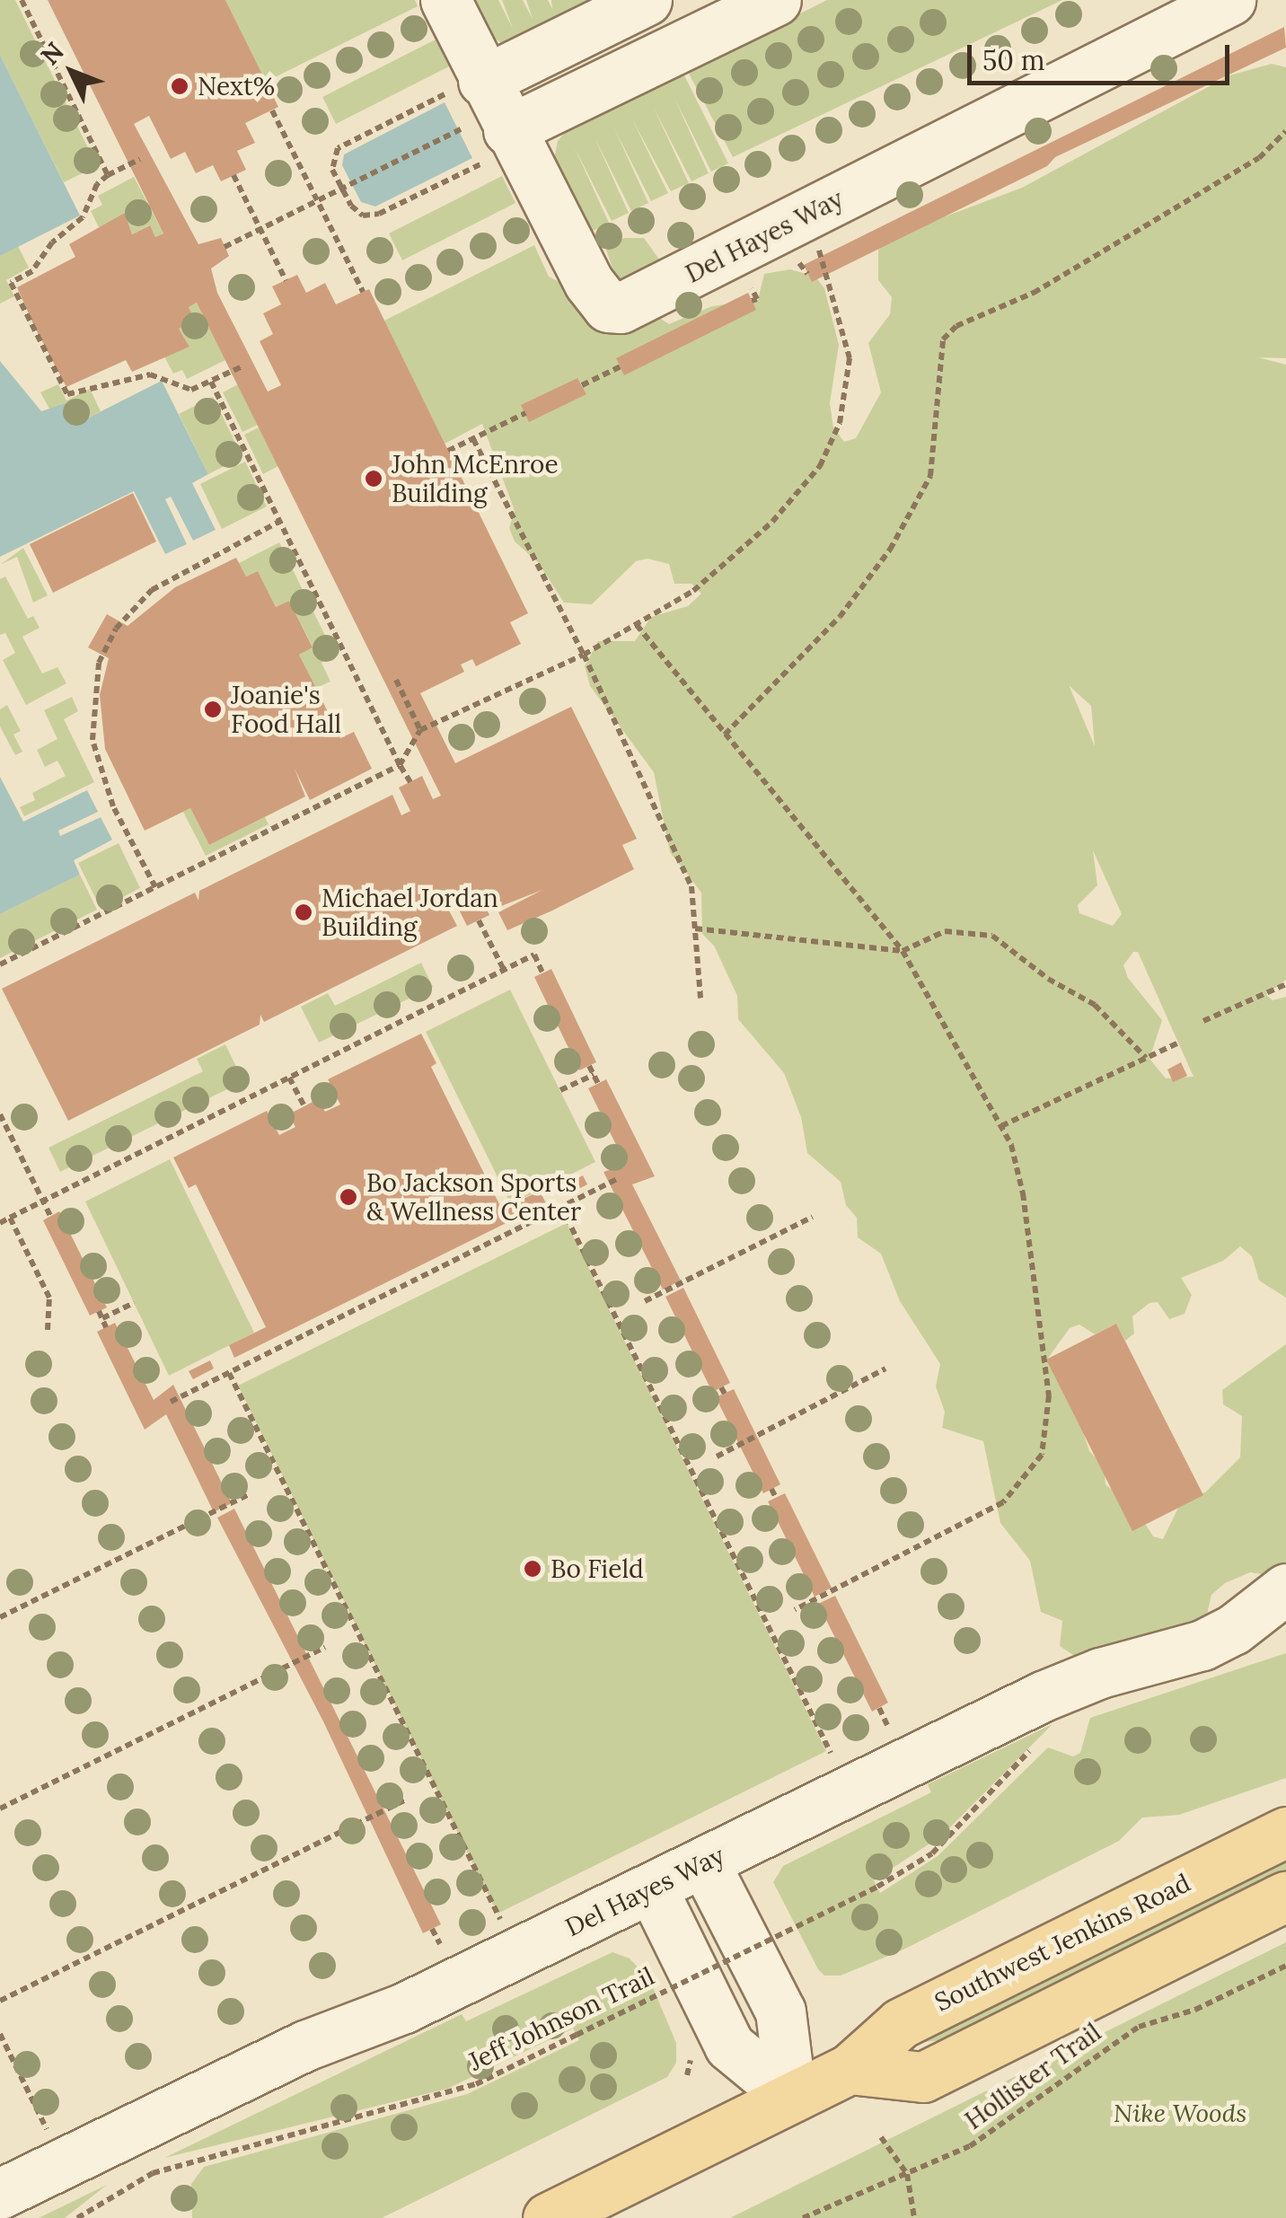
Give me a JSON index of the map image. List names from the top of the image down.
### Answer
{
  "streets": {
    "main road": ["Southwest Jenkins Road"],
    "lane": ["Del Hayes Way"],
    "path": ["Jeff Johnson Trail", "Hollister Trail"]
  },
  "parks": ["Nike Woods"],
  "places": [
    "Next%",
    "John McEnroe Building",
    "Joanie's Food Hall",
    "Michael Jordan Building",
    "Bo Jackson Sports & Wellness Center",
    "Bo Field"
  ],
  "scale_bar": "50 m",
  "north": "top left"
}
